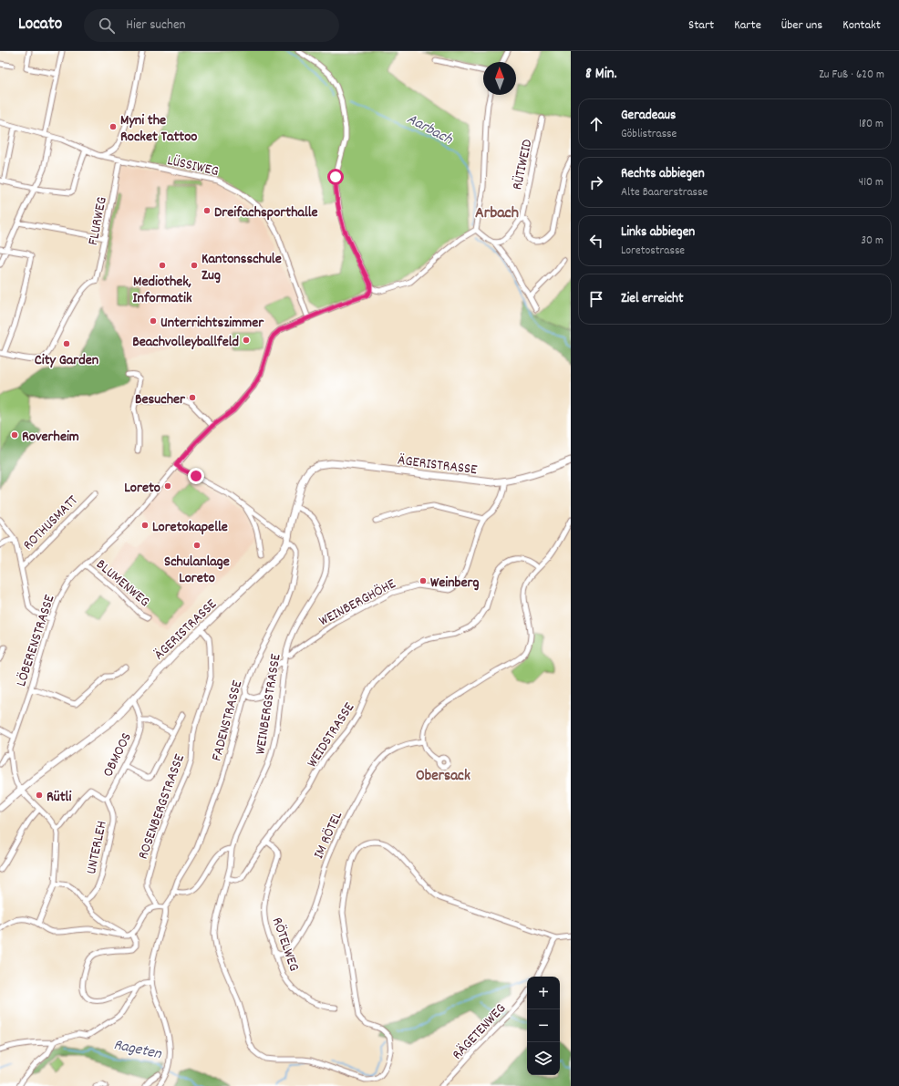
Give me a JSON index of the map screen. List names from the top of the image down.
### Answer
{
  "streets": {
    "main road": ["ÄGERISTRASSE"],
    "street": [
      "LÜSSIWEG",
      "RÜTIWEID",
      "FLURWEG",
      "ROTHUSMATT",
      "BLUMENWEG",
      "WEINBERGHÖHE",
      "LÖBERENSTRASSE",
      "WEINBERGSTRASSE",
      "FADENSTRASSE",
      "WEIDSTRASSE",
      "OBMOOS",
      "ROSENBERGSTRASSE",
      "IM RÖTEL",
      "UNTERLEH",
      "RÖTELWEG",
      "RÄGETENWEG"
    ]
  },
  "crossings": [
    ["LÜSSIWEG", "FLURWEG"],
    ["LÜSSIWEG", "LÖBERENSTRASSE"],
    ["ÄGERISTRASSE", "LÖBERENSTRASSE"],
    ["ÄGERISTRASSE", "WEINBERGSTRASSE"],
    ["ÄGERISTRASSE", "FADENSTRASSE"],
    ["ÄGERISTRASSE", "OBMOOS"],
    ["ÄGERISTRASSE", "ROSENBERGSTRASSE"],
    ["BLUMENWEG", "LÖBERENSTRASSE"],
    ["WEINBERGHÖHE", "WEINBERGSTRASSE"],
    ["LÖBERENSTRASSE", "UNTERLEH"],
    ["WEINBERGSTRASSE", "WEIDSTRASSE"],
    ["WEIDSTRASSE", "RÖTELWEG"],
    ["OBMOOS", "UNTERLEH"],
    ["IM RÖTEL", "RÖTELWEG"]
  ],
  "districts": ["Arbach", "Obersack"],
  "water": ["Aarbach", "Rageten"],
  "places": [
    "Myni the Rocket Tattoo",
    "Dreifachsporthalle",
    "Mediothek, Informatik",
    "Kantonsschule Zug",
    "Unterrichtszimmer",
    "Beachvolleyballfeld",
    "City Garden",
    "Besucher",
    "Roverheim",
    "Loreto",
    "Loretokapelle",
    "Schulanlage Loreto",
    "Weinberg",
    "Rütli"
  ],
  "north": "top",
  "page": {
    "header": "Locato",
    "search": "Hier suchen",
    "nav": [
      "Start",
      "Karte",
      "Über uns",
      "Kontakt"
    ],
    "heading": ["8 Min.", "Zu Fuß · 620 m"],
    "list": [
      ["Geradeaus", "Göblistrasse", "180 m"],
      ["Rechts abbiegen", "Alte Baarerstrasse", "410 m"],
      ["Links abbiegen", "Loretostrasse", "30 m"],
      "Ziel erreicht"
    ],
    "map_buttons": ["+", "−"]
  }
}
